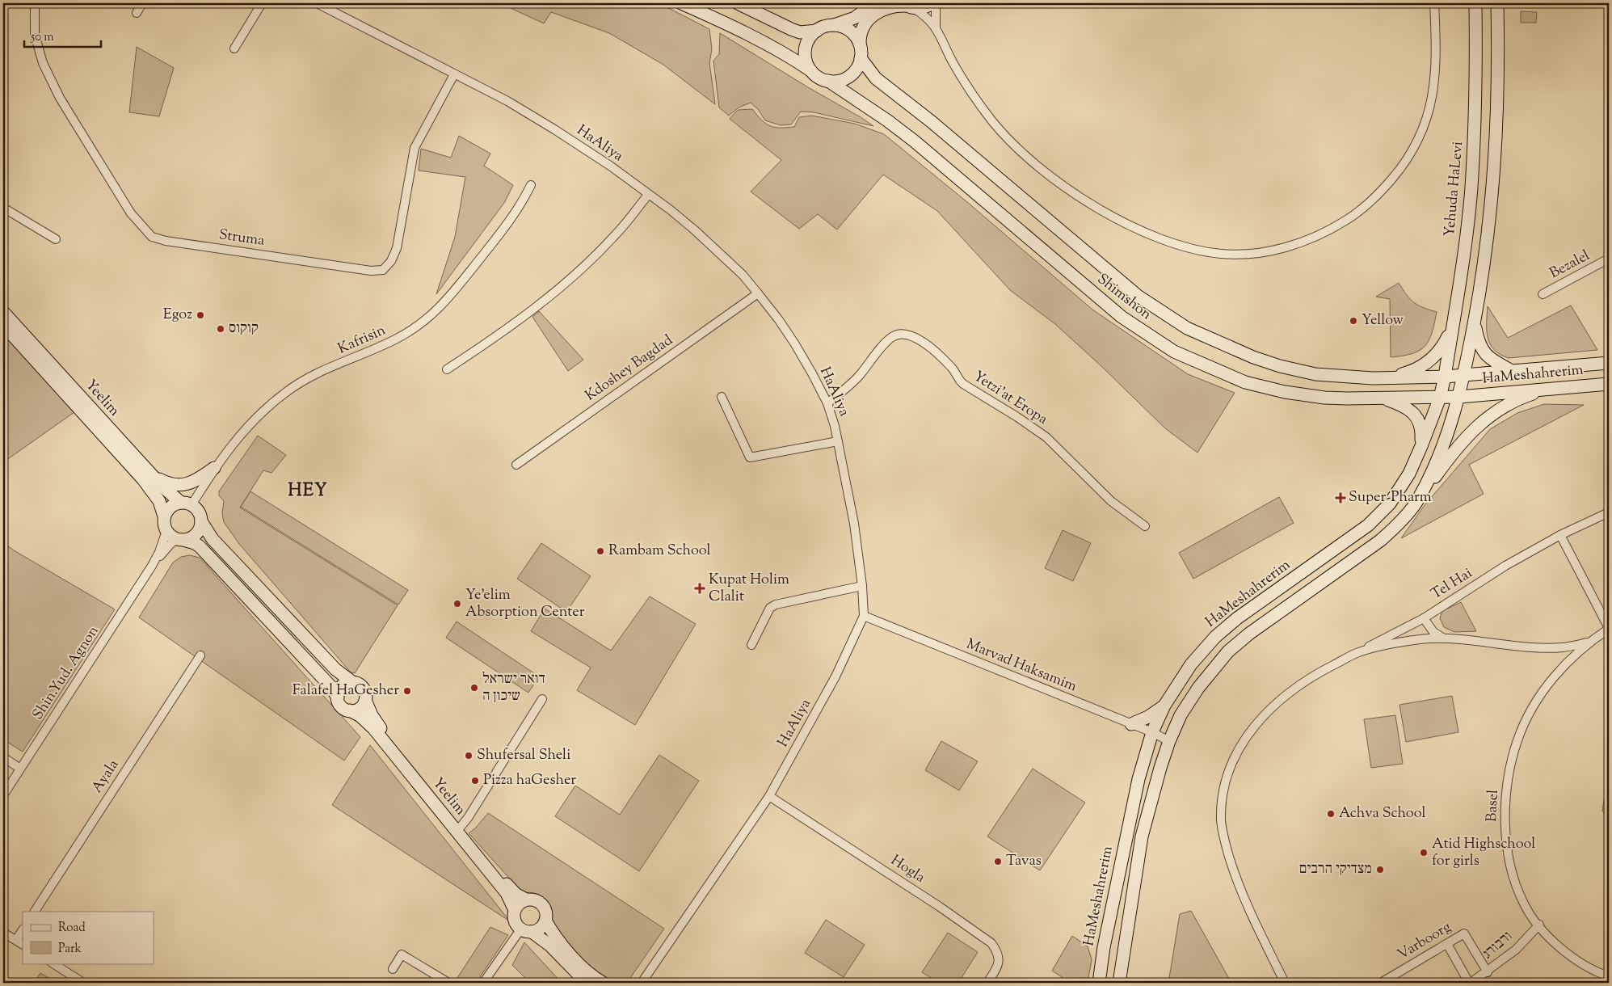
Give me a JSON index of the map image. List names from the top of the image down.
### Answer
{
  "streets": {
    "main road": [
      "Yehuda HaLevi",
      "Shimshon",
      "HaMeshahrerim",
      "Yeelim"
    ],
    "street": [
      "HaAliya",
      "Struma",
      "Bezalel",
      "Kafrisin",
      "Kdoshey Bagdad",
      "Yetzi'at Eropa",
      "Tel Hai",
      "Marvad Haksamim",
      "Shin.Yud. Agnon",
      "Ayala",
      "Basel",
      "Hogla",
      "Varboorg",
      "ורבורג"
    ]
  },
  "crossings": [
    ["HaAliya", "Struma"],
    ["HaAliya", "Kdoshey Bagdad"],
    ["HaAliya", "Yetzi'at Eropa"],
    ["HaAliya", "Marvad Haksamim"],
    ["HaAliya", "Hogla"],
    ["Yehuda HaLevi", "Shimshon"],
    ["Yehuda HaLevi", "HaMeshahrerim"],
    ["Shimshon", "HaMeshahrerim"],
    ["Kafrisin", "Yeelim"],
    ["Kafrisin", "Shin.Yud. Agnon"],
    ["HaMeshahrerim", "Marvad Haksamim"],
    ["Yeelim", "Shin.Yud. Agnon"],
    ["Basel", "ורבורג"],
    ["Varboorg", "ורבורג"]
  ],
  "districts": ["HEY"],
  "places": {
    "other": [
      "Egoz",
      "Yellow",
      "קוקוס",
      "Rambam School",
      "Ye'elim Absorption Center",
      "דואר ישראל שיכון ה",
      "Falafel HaGesher",
      "Shufersal Sheli",
      "Pizza haGesher",
      "Achva School",
      "Atid Highschool for girls",
      "Tavas",
      "מצדיקי הרבים"
    ],
    "health": ["Super-Pharm", "Kupat Holim Clalit"]
  },
  "legend": ["Road", "Park"],
  "scale_bar": "50 m"
}
